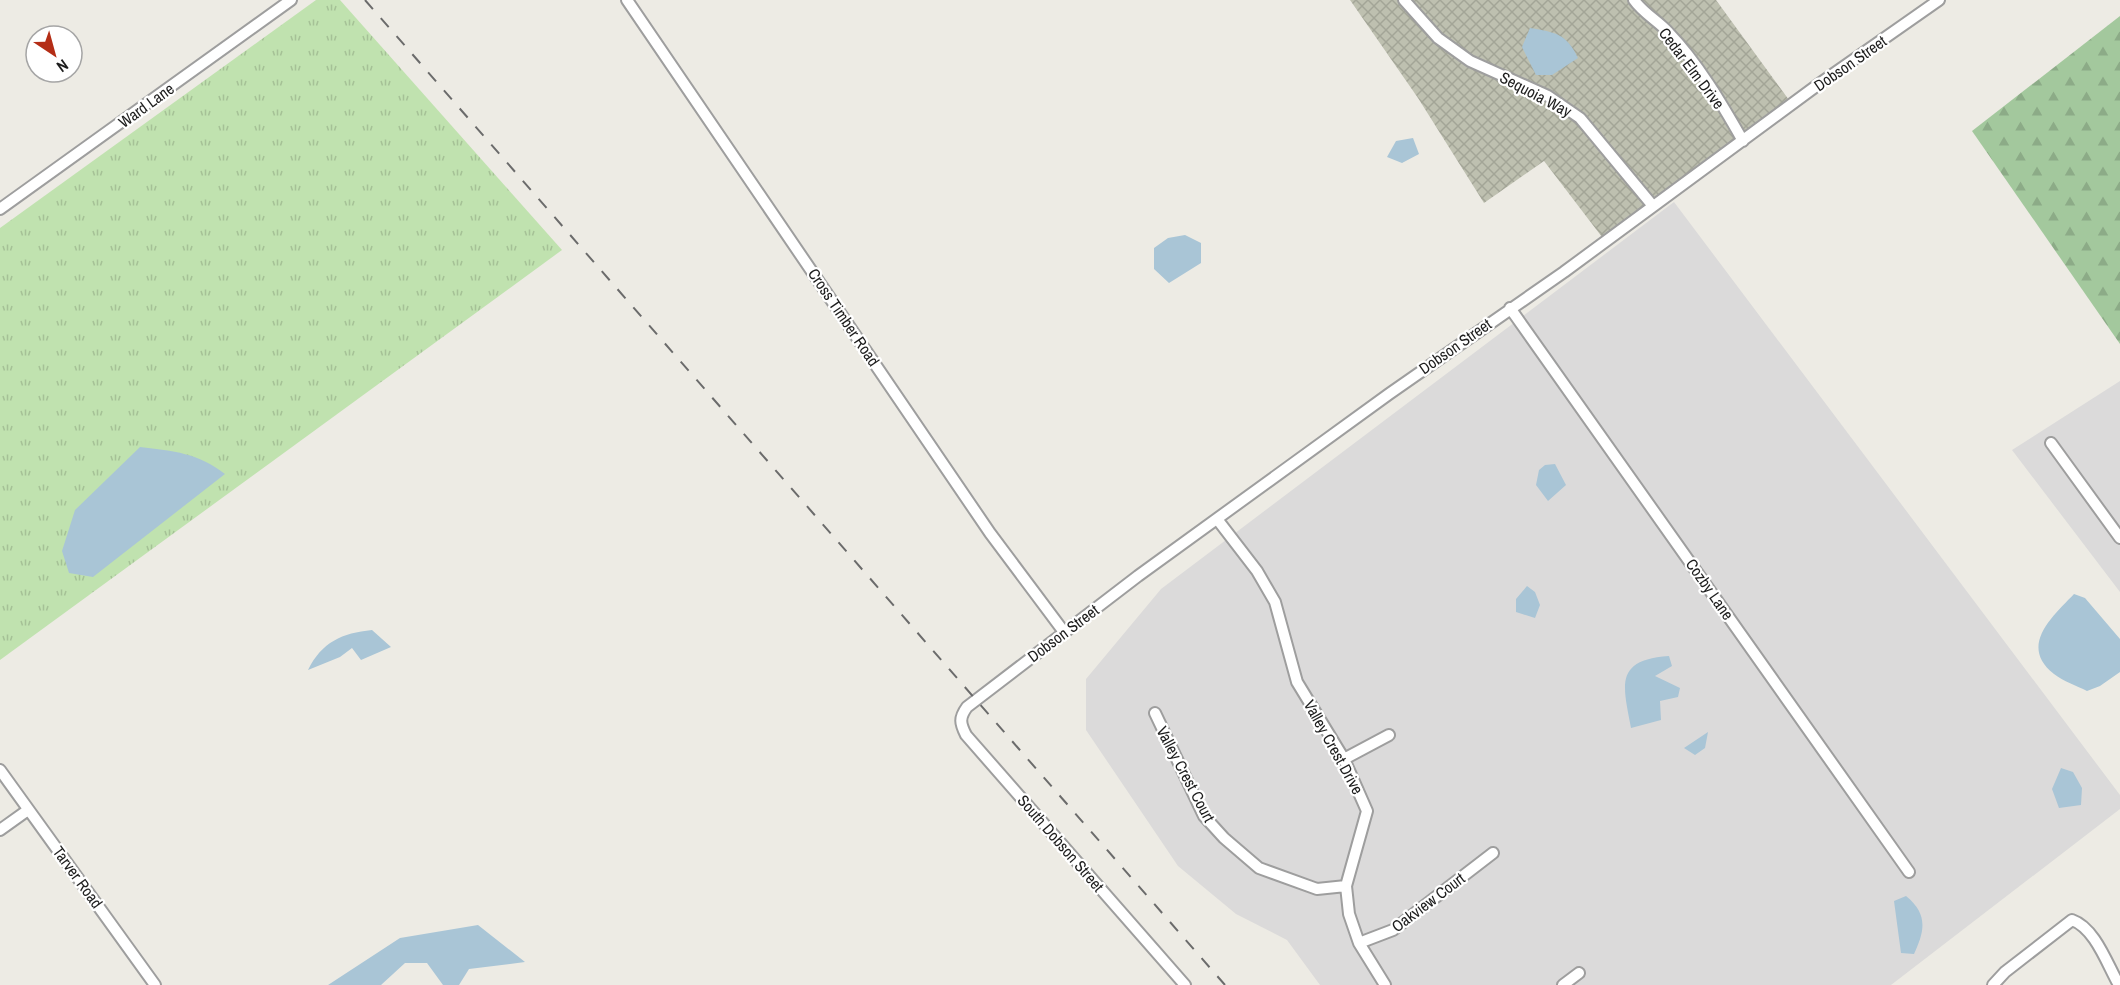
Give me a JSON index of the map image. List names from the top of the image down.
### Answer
{
  "streets": {
    "street": [
      "Dobson Street",
      "Cedar Elm Drive",
      "Sequoia Way",
      "Ward Lane",
      "Cross Timber Road",
      "Cozby Lane",
      "Valley Crest Drive",
      "Valley Crest Court",
      "South Dobson Street",
      "Tarver Road",
      "Oakview Court"
    ]
  },
  "crossings": [
    ["Dobson Street", "Cedar Elm Drive"],
    ["Dobson Street", "Sequoia Way"],
    ["Dobson Street", "Cross Timber Road"],
    ["Dobson Street", "Cozby Lane"],
    ["Dobson Street", "Valley Crest Drive"],
    ["Dobson Street", "South Dobson Street"],
    ["Valley Crest Drive", "Valley Crest Court"],
    ["Valley Crest Drive", "Oakview Court"]
  ],
  "north": "bottom right"
}
